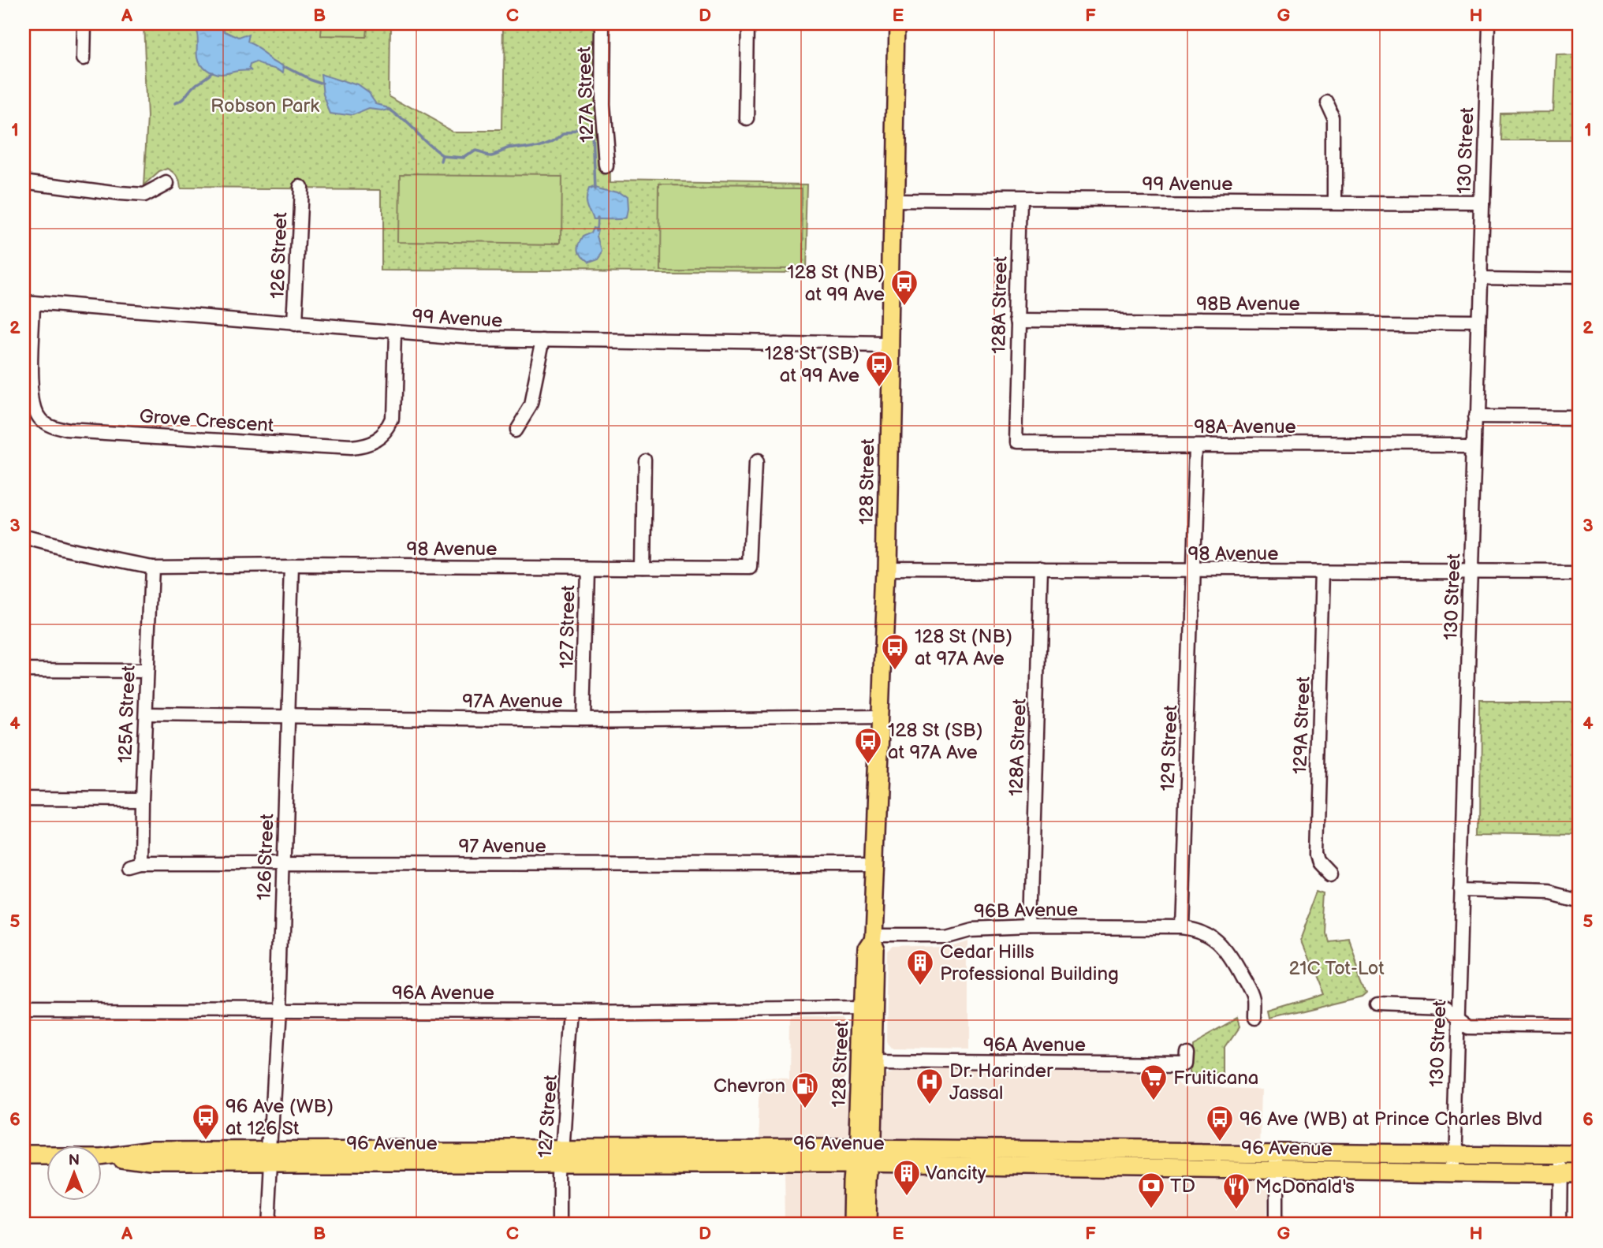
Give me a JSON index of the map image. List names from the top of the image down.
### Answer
{
  "streets": {
    "main road": ["128 Street", "96 Avenue"],
    "street": [
      "127A Street",
      "130 Street",
      "99 Avenue",
      "126 Street",
      "98B Avenue",
      "128A Street",
      "Grove Crescent",
      "98A Avenue",
      "98 Avenue",
      "127 Street",
      "97A Avenue",
      "125A Street",
      "129A Street",
      "129 Street",
      "97 Avenue",
      "96B Avenue",
      "96A Avenue"
    ]
  },
  "crossings": [
    ["130 Street", "99 Avenue"],
    ["130 Street", "98B Avenue"],
    ["130 Street", "98A Avenue"],
    ["130 Street", "98 Avenue"],
    ["130 Street", "96 Avenue"],
    ["99 Avenue", "126 Street"],
    ["99 Avenue", "128A Street"],
    ["99 Avenue", "Grove Crescent"],
    ["99 Avenue", "128 Street"],
    ["126 Street", "98 Avenue"],
    ["126 Street", "97A Avenue"],
    ["126 Street", "97 Avenue"],
    ["126 Street", "96A Avenue"],
    ["126 Street", "96 Avenue"],
    ["98B Avenue", "128A Street"],
    ["128A Street", "98A Avenue"],
    ["128A Street", "98 Avenue"],
    ["128A Street", "96B Avenue"],
    ["98A Avenue", "129 Street"],
    ["128 Street", "98 Avenue"],
    ["128 Street", "97A Avenue"],
    ["128 Street", "97 Avenue"],
    ["128 Street", "96B Avenue"],
    ["128 Street", "96A Avenue"],
    ["128 Street", "96 Avenue"],
    ["98 Avenue", "127 Street"],
    ["98 Avenue", "125A Street"],
    ["98 Avenue", "129A Street"],
    ["98 Avenue", "129 Street"],
    ["127 Street", "97A Avenue"],
    ["127 Street", "96A Avenue"],
    ["127 Street", "96 Avenue"],
    ["97A Avenue", "125A Street"],
    ["125A Street", "97 Avenue"],
    ["129 Street", "96B Avenue"]
  ],
  "parks": ["Robson Park", "21C Tot-Lot"],
  "places": {
    "bus stop": [
      "128 St (NB) at 99 Ave",
      "128 St (SB) at 99 Ave",
      "128 St (NB) at 97A Ave",
      "128 St (SB) at 97A Ave",
      "96 Ave (WB) at 126 St",
      "96 Ave (WB) at Prince Charles Blvd"
    ],
    "building": ["Cedar Hills Professional Building", "Vancity"],
    "supermarket": ["Fruiticana"],
    "hospital": ["Dr. Harinder Jassal"],
    "fuel station": ["Chevron"],
    "bank": ["TD"],
    "restaurant": ["McDonald's"]
  },
  "north": "top",
  "grid": {
    "columns": [
      "A",
      "B",
      "C",
      "D",
      "E",
      "F",
      "G",
      "H"
    ],
    "rows": [
      "1",
      "2",
      "3",
      "4",
      "5",
      "6"
    ]
  }
}
